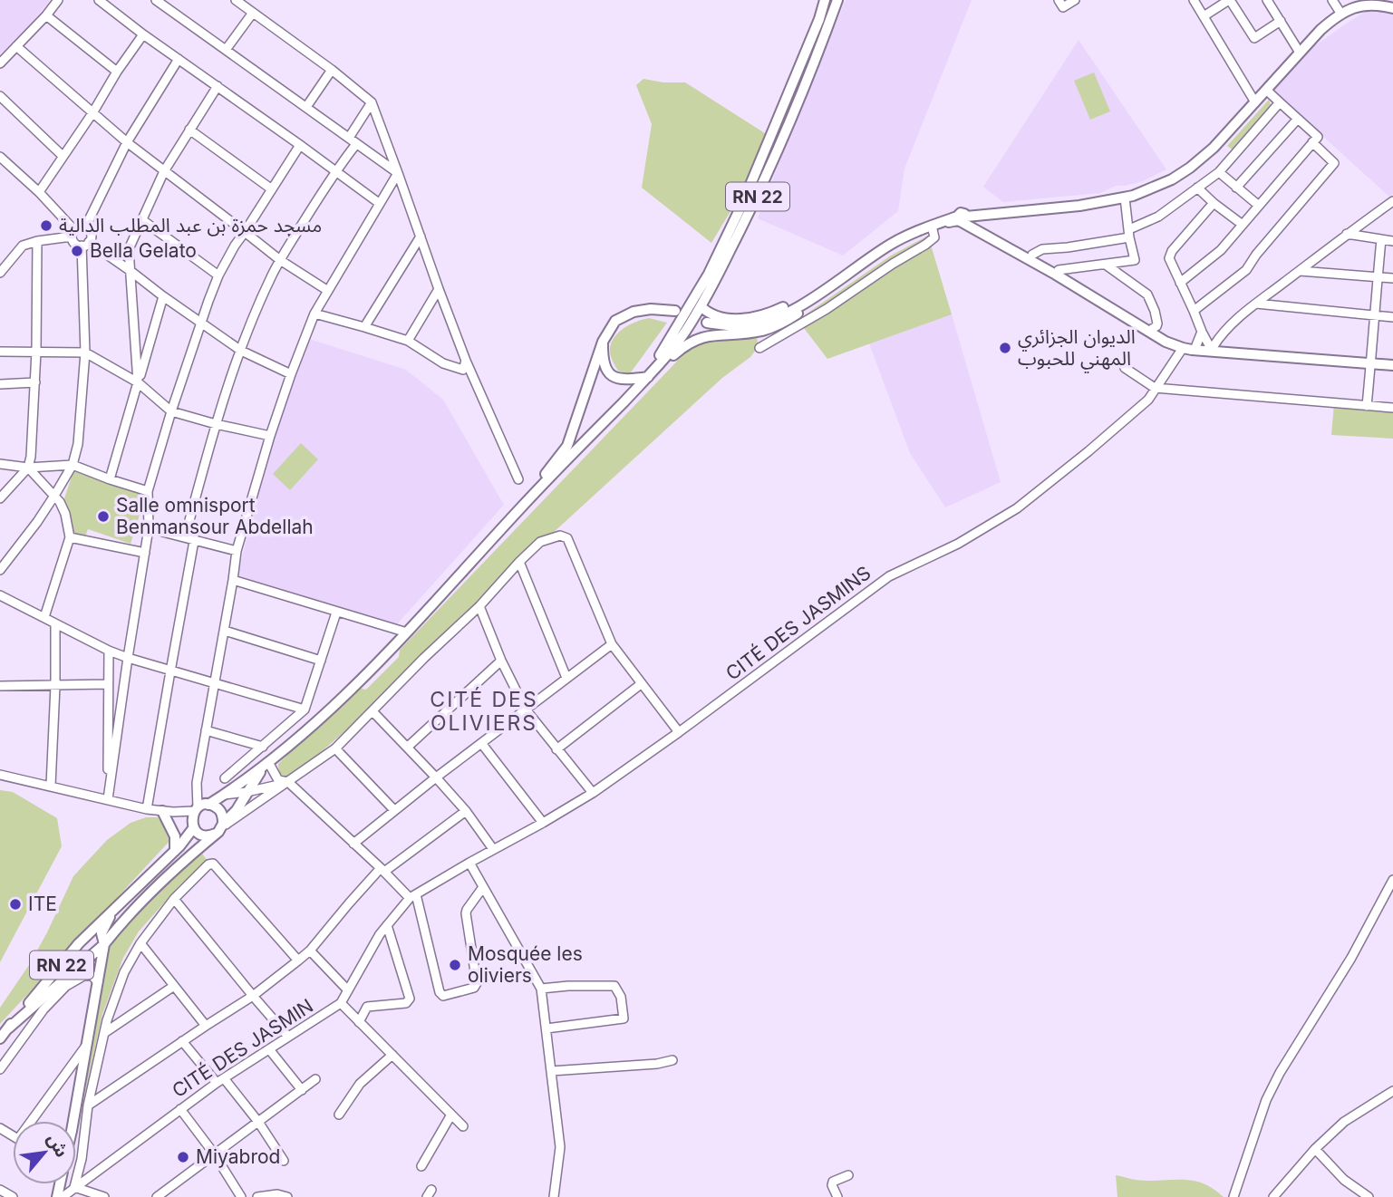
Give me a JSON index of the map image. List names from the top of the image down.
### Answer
{
  "streets": {
    "main road": ["RN 22"],
    "street": ["CITÉ DES JASMINS", "CITÉ DES JASMIN"]
  },
  "crossings": [
    ["CITÉ DES JASMINS", "CITÉ DES JASMIN"]
  ],
  "districts": ["CITÉ DES OLIVIERS"],
  "places": [
    "مسجد حمزة بن عبد المطلب الدالية",
    "Bella Gelato",
    "الديوان الجزائري المهني للحبوب",
    "Salle omnisport Benmansour Abdellah",
    "ITE",
    "Mosquée les oliviers",
    "Miyabrod"
  ],
  "north": "top right"
}
